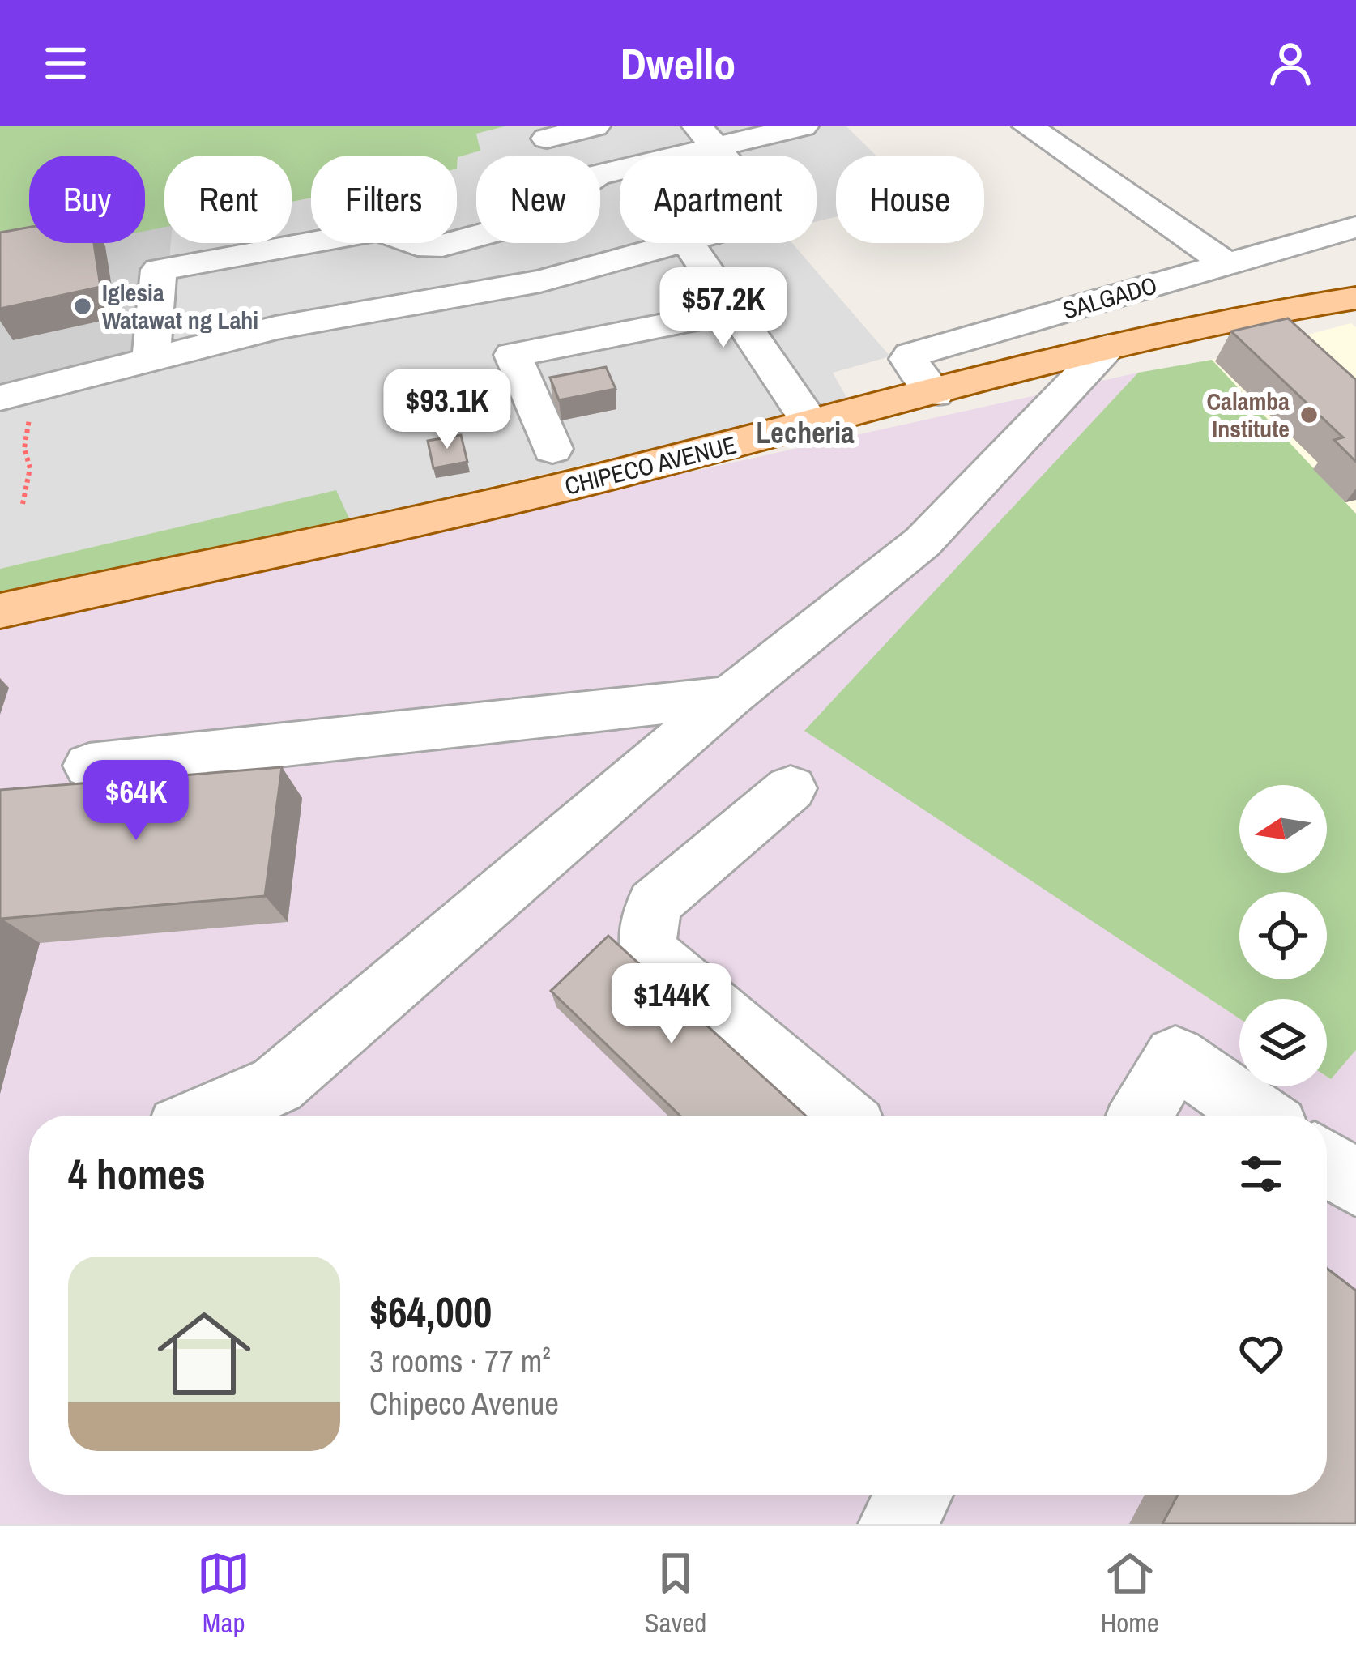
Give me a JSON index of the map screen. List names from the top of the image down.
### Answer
{
  "streets": {
    "main road": ["CHIPECO AVENUE"],
    "street": ["SALGADO"]
  },
  "crossings": [
    ["SALGADO", "CHIPECO AVENUE"]
  ],
  "districts": ["Lecheria"],
  "places": ["Iglesia Watawat ng Lahi", "Calamba Institute"],
  "north": "left",
  "page": {
    "header": "Dwello",
    "chip": [
      "Buy",
      "Rent",
      "Filters",
      "New",
      "Apartment",
      "House"
    ],
    "price": [
      "$57.2K",
      "$93.1K",
      "$64K",
      "$144K"
    ],
    "heading": "4 homes",
    "list": [
      {
        "name": "$64,000",
        "note": "3 rooms · 77 m² · Chipeco Avenue"
      }
    ],
    "tabs": ["Map", "Saved", "Home"]
  }
}
